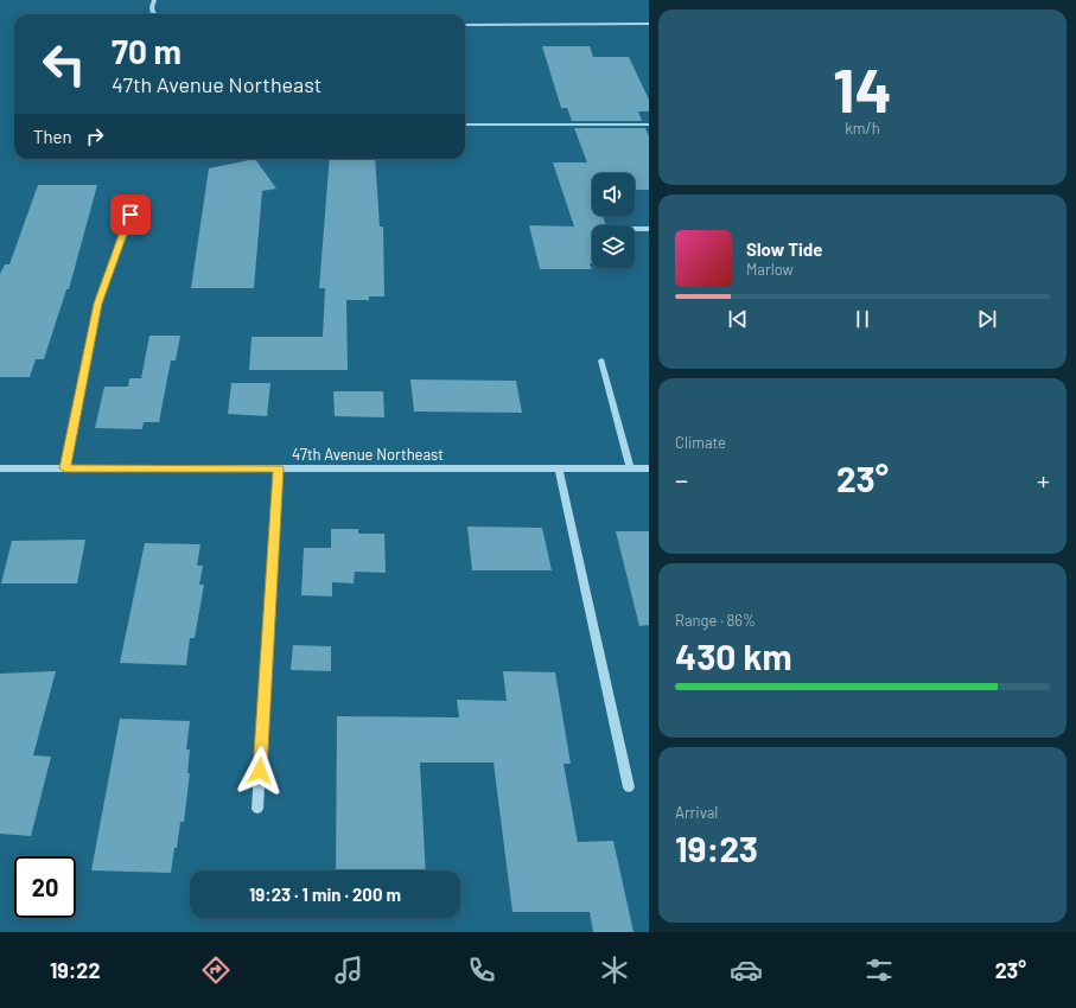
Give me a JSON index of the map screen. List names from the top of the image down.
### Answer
{
  "streets": {
    "street": ["47th Avenue Northeast"]
  },
  "page": {
    "tile": [
      ["14", "km/h"],
      "Climate",
      ["Range · 86%", "430 km"],
      ["Arrival", "19:23"]
    ],
    "turn": ["70 m", "47th Avenue Northeast"],
    "then": "Then",
    "song": ["Slow Tide", "Marlow"],
    "heat": ["−", "23°", "+"],
    "limit": "20",
    "trip": "19:23 · 1 min · 200 m",
    "tabs": ["19:22", "23°"]
  }
}
